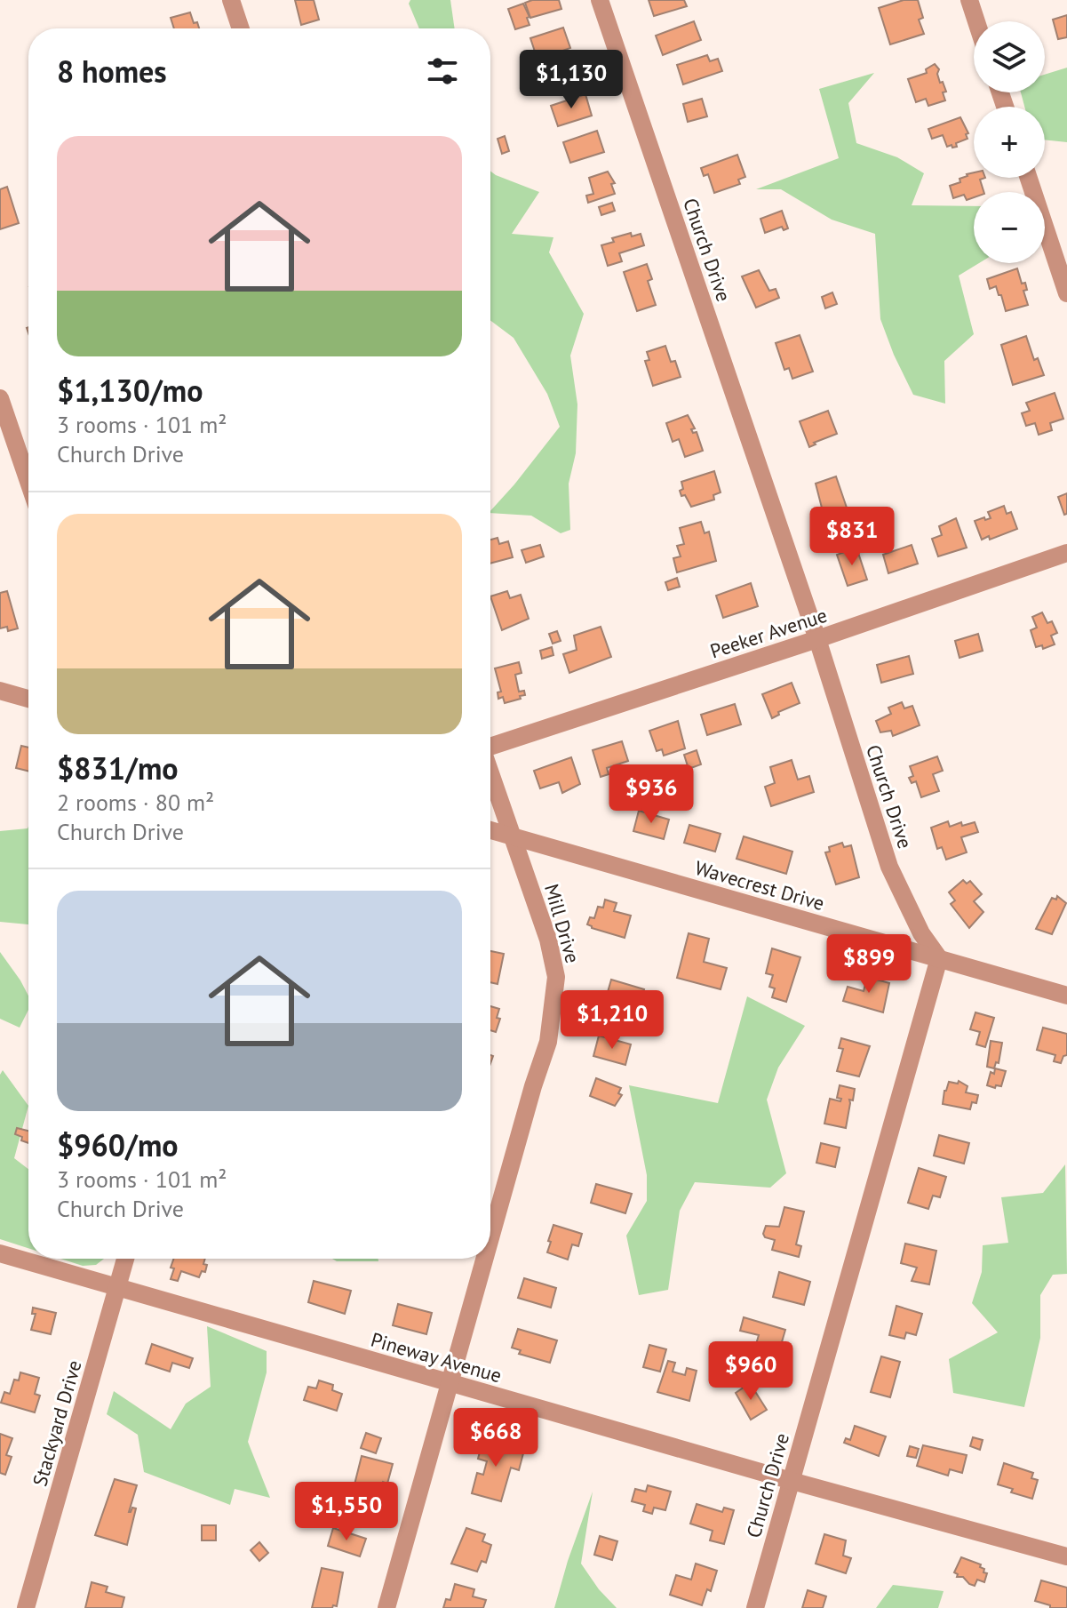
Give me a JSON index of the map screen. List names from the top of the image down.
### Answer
{
  "streets": {
    "street": [
      "Church Drive",
      "Peeker Avenue",
      "Wavecrest Drive",
      "Mill Drive",
      "Pineway Avenue",
      "Stackyard Drive"
    ]
  },
  "crossings": [
    ["Church Drive", "Peeker Avenue"],
    ["Church Drive", "Wavecrest Drive"],
    ["Church Drive", "Pineway Avenue"],
    ["Wavecrest Drive", "Mill Drive"],
    ["Mill Drive", "Pineway Avenue"],
    ["Pineway Avenue", "Stackyard Drive"]
  ],
  "page": {
    "map_buttons": ["+", "−"],
    "heading": "8 homes",
    "price": [
      "$1,130",
      "$831",
      "$936",
      "$899",
      "$1,210",
      "$960",
      "$668",
      "$1,550"
    ],
    "list": [
      {
        "name": "$1,130/mo",
        "note": "3 rooms · 101 m² · Church Drive"
      },
      {
        "name": "$831/mo",
        "note": "2 rooms · 80 m² · Church Drive"
      },
      {
        "name": "$960/mo",
        "note": "3 rooms · 101 m² · Church Drive"
      }
    ]
  }
}
